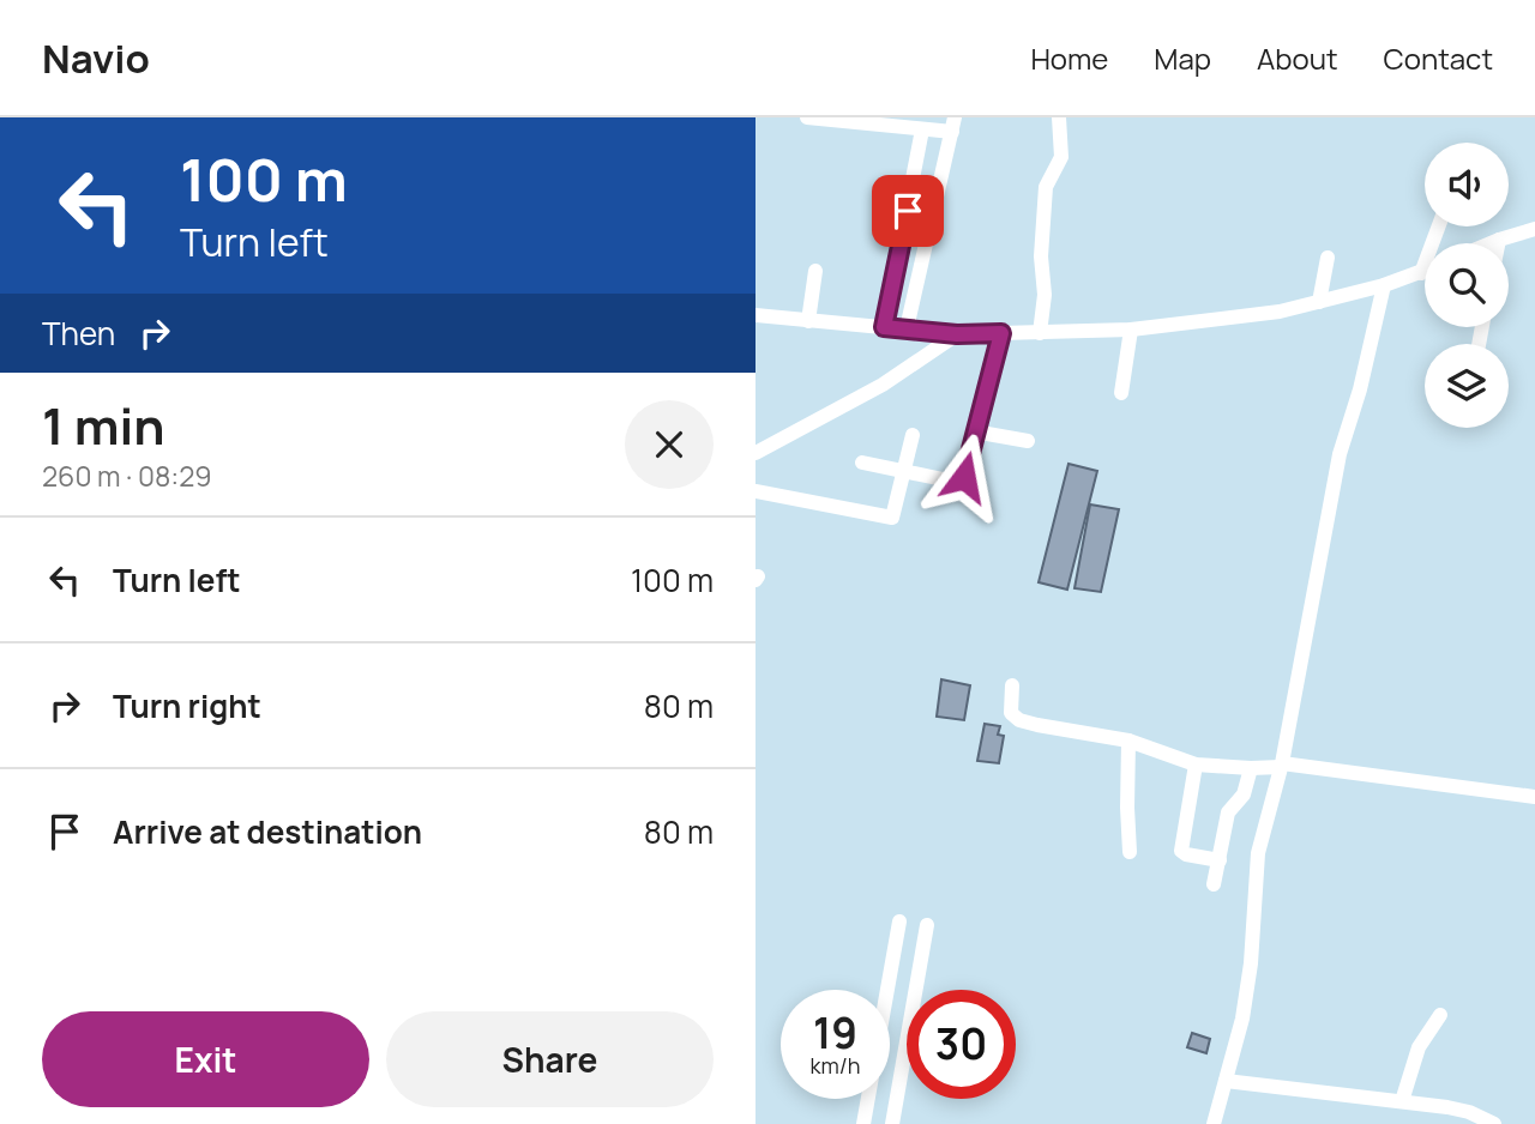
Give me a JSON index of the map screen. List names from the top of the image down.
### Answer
{
  "page": {
    "header": "Navio",
    "nav": [
      "Home",
      "Map",
      "About",
      "Contact"
    ],
    "turn": ["100 m", "Turn left"],
    "then": "Then",
    "heading": ["1 min", "260 m · 08:29"],
    "list": [
      {
        "name": "Turn left",
        "value": "100 m"
      },
      {
        "name": "Turn right",
        "value": "80 m"
      },
      {
        "name": "Arrive at destination",
        "value": "80 m"
      }
    ],
    "speed": "19 km/h",
    "limit": "30",
    "buttons": ["Exit", "Share"]
  }
}
